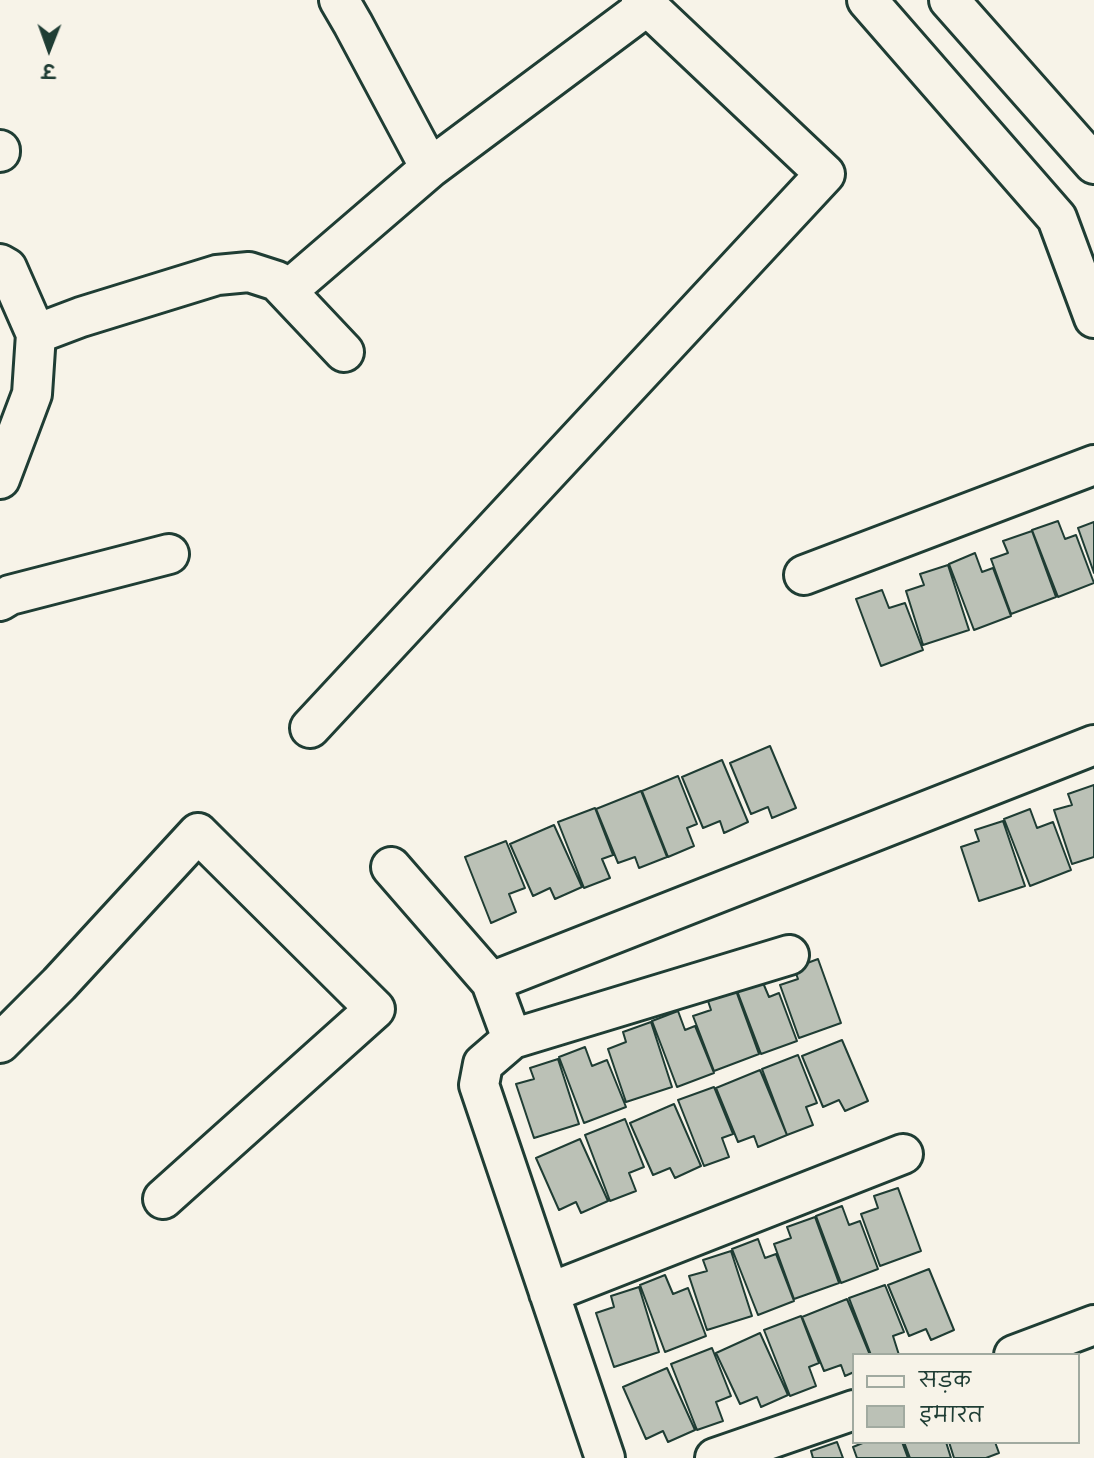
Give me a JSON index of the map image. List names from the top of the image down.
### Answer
{
  "legend": ["सड़क", "इमारत"],
  "north": "bottom"
}
